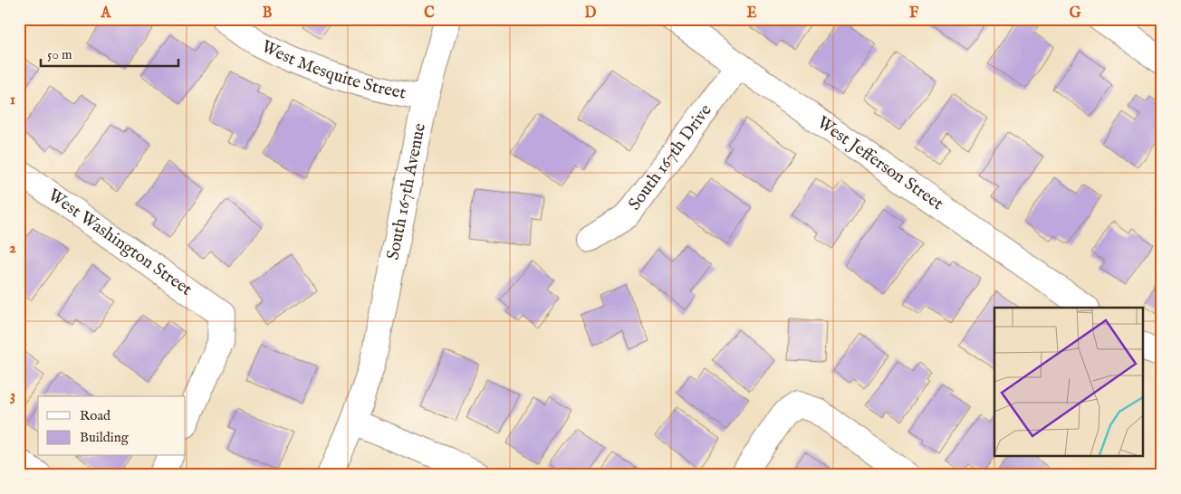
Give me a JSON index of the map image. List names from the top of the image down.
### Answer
{
  "streets": {
    "street": [
      "West Mesquite Street",
      "South 167th Drive",
      "West Jefferson Street",
      "South 167th Avenue",
      "West Washington Street"
    ]
  },
  "crossings": [
    ["West Mesquite Street", "South 167th Avenue"],
    ["South 167th Drive", "West Jefferson Street"]
  ],
  "legend": ["Road", "Building"],
  "scale_bar": "50 m",
  "grid": {
    "columns": [
      "A",
      "B",
      "C",
      "D",
      "E",
      "F",
      "G"
    ],
    "rows": ["1", "2", "3"]
  }
}
